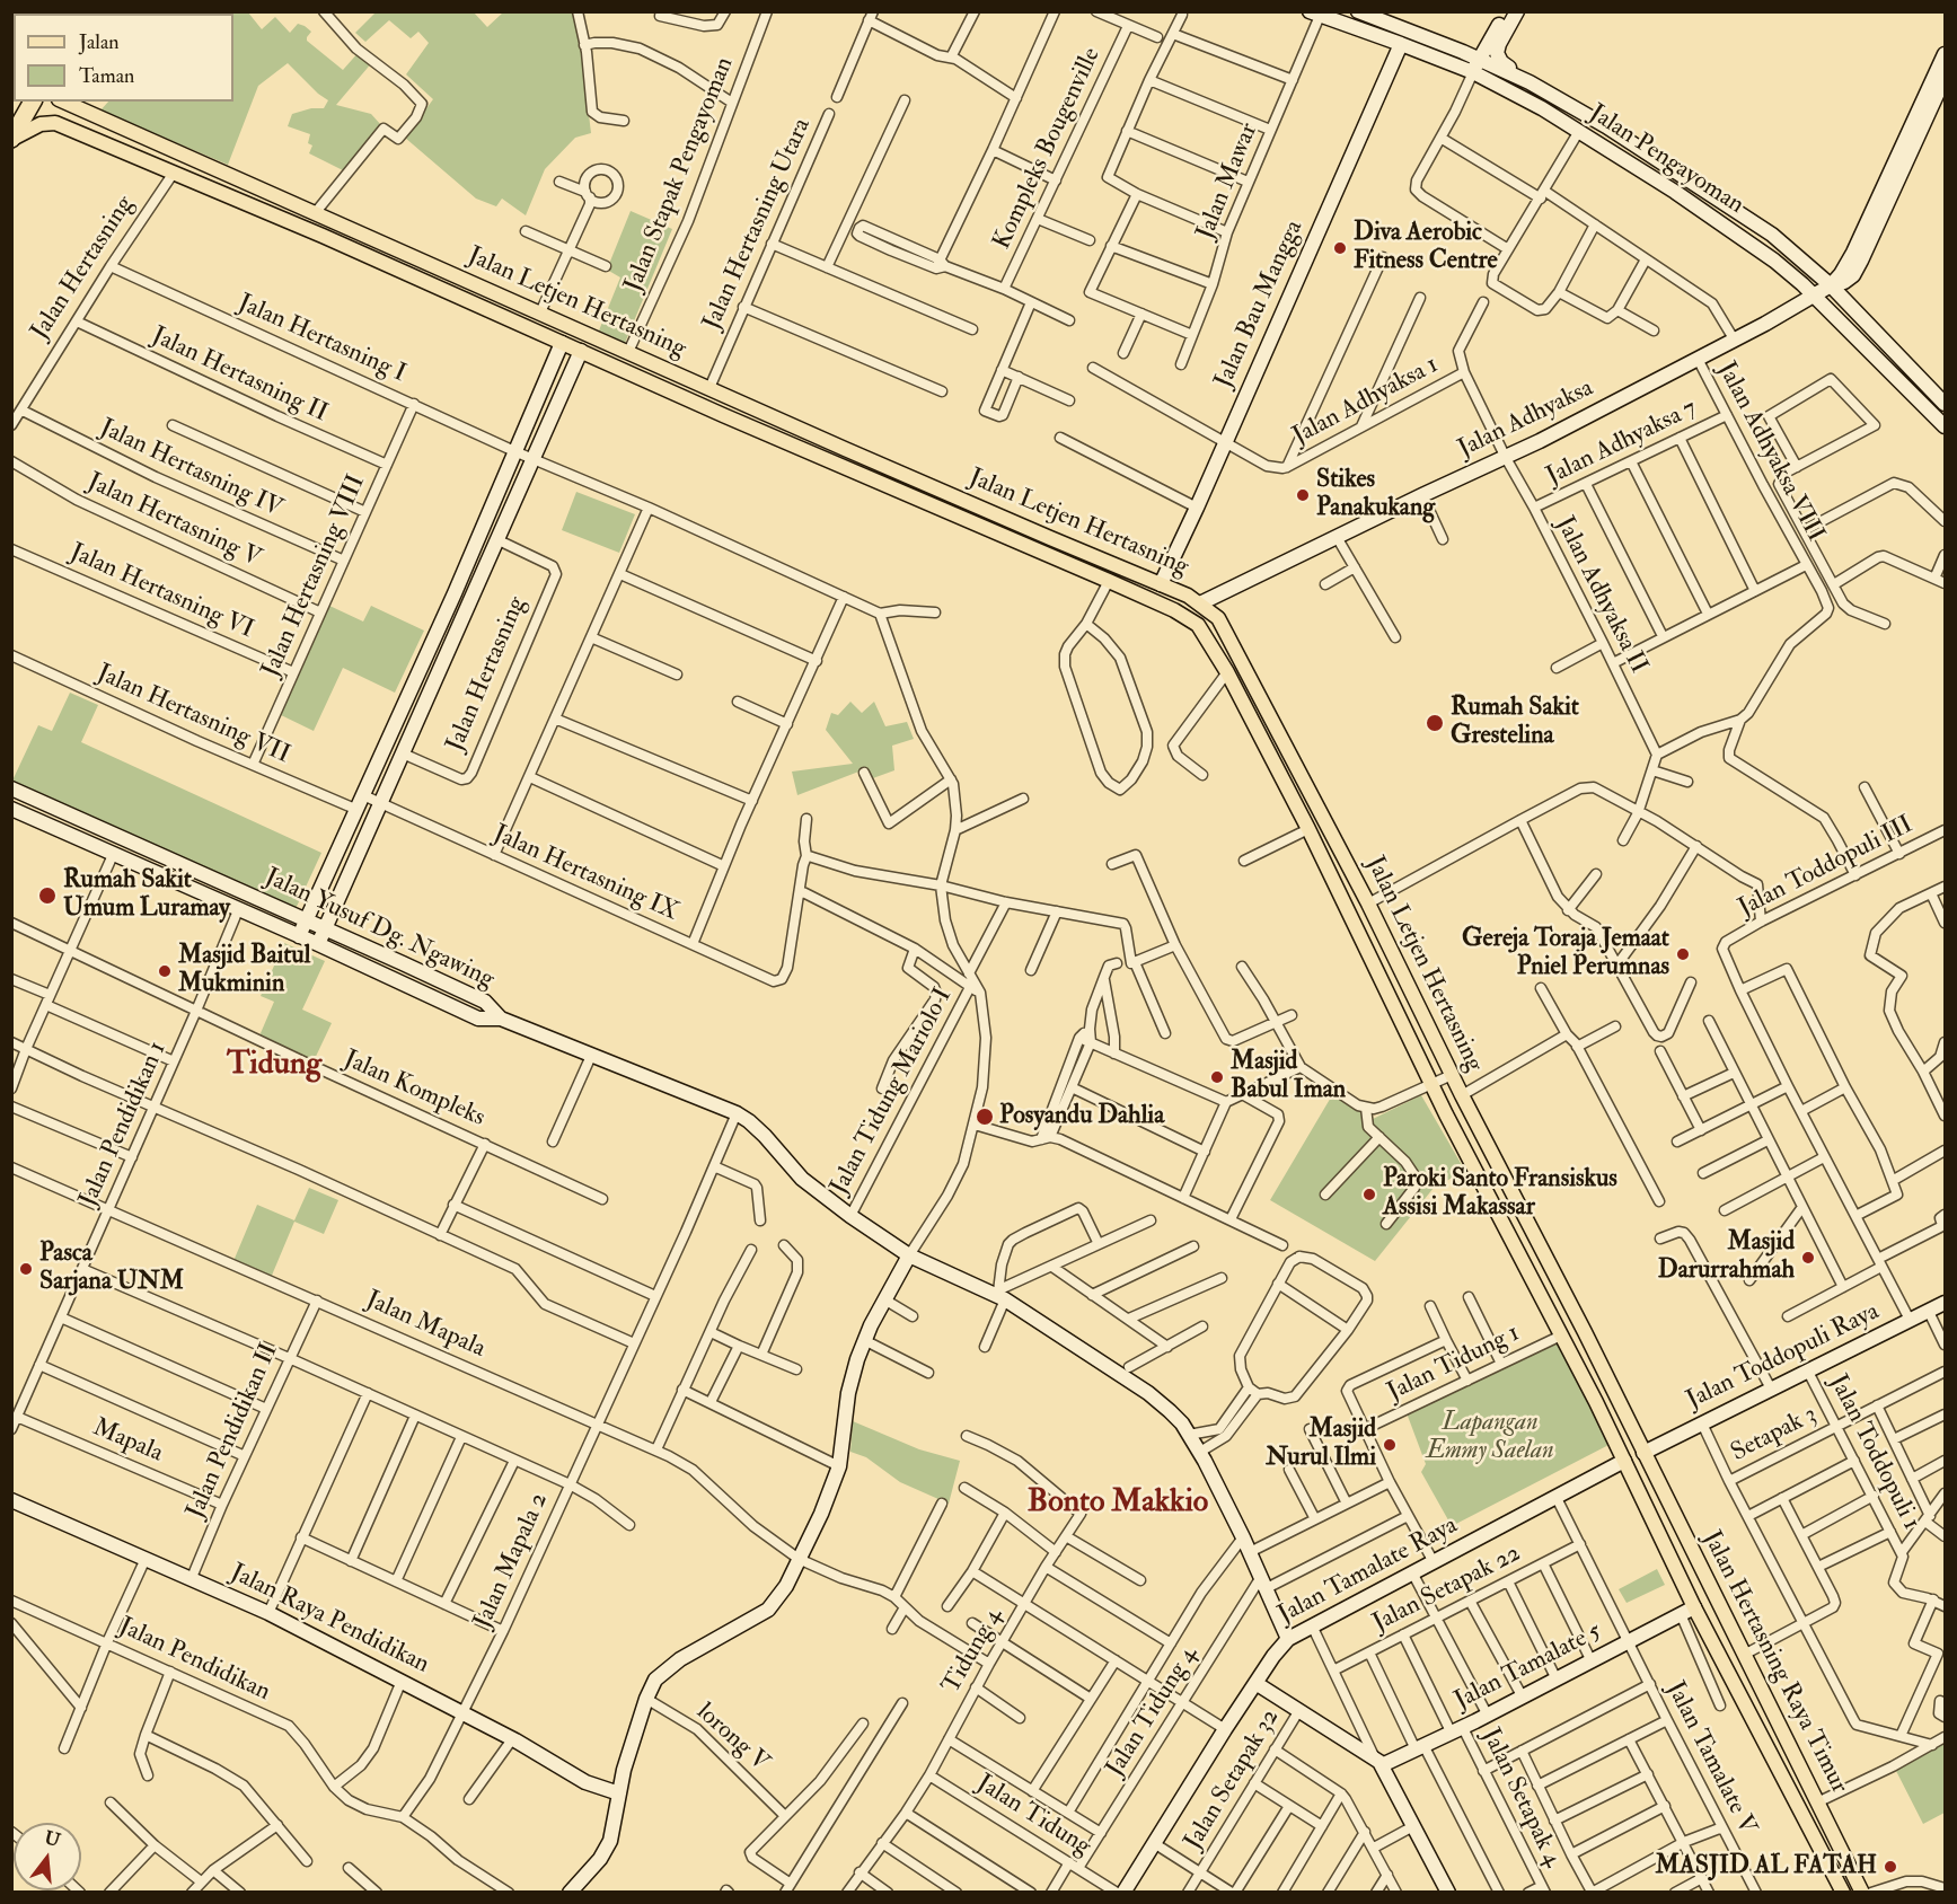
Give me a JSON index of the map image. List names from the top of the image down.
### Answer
{
  "streets": {
    "main road": ["Jalan Letjen Hertasning", "Jalan Hertasning Raya Timur"],
    "street": [
      "Kompleks Bougenville",
      "Jalan Pengayoman",
      "Jalan Stapak Pengayoman",
      "Jalan Mawar",
      "Jalan Hertasning Utara",
      "Jalan Hertasning",
      "Jalan Bau Mangga",
      "Jalan Hertasning I",
      "Jalan Hertasning II",
      "Jalan Adhyaksa 1",
      "Jalan Adhyaksa",
      "Jalan Adhyaksa 7",
      "Jalan Adhyaksa VIII",
      "Jalan Hertasning IV",
      "Jalan Hertasning V",
      "Jalan Hertasning VIII",
      "Jalan Hertasning VI",
      "Jalan Adhyaksa II",
      "Jalan Hertasning VII",
      "Jalan Toddopuli III",
      "Jalan Hertasning IX",
      "Jalan Yusuf Dg. Ngawing",
      "Jalan Kompleks",
      "Jalan Tidung Mariolo I",
      "Jalan Pendidikan 1",
      "Jalan Mapala",
      "Jalan Toddopuli Raya",
      "Jalan Tidung 1",
      "Jalan Pendidikan II",
      "Setapak 3",
      "Mapala",
      "Jalan Toddopuli 1",
      "Jalan Mapala 2",
      "Jalan Tamalate Raya",
      "Jalan Setapak 22",
      "Jalan Raya Pendidikan",
      "Tidung 4",
      "Jalan Pendidikan",
      "Jalan Tamalate 5",
      "Jalan Tidung 4",
      "lorong V",
      "Jalan Tamalate V",
      "Jalan Setapak 32",
      "Jalan Setapak 4",
      "Jalan Tidung"
    ]
  },
  "crossings": [
    ["Jalan Pengayoman", "Jalan Mawar"],
    ["Jalan Pengayoman", "Jalan Bau Mangga"],
    ["Jalan Pengayoman", "Jalan Adhyaksa"],
    ["Jalan Stapak Pengayoman", "Jalan Letjen Hertasning"],
    ["Jalan Hertasning Utara", "Jalan Letjen Hertasning"],
    ["Jalan Hertasning", "Jalan Letjen Hertasning"],
    ["Jalan Hertasning", "Jalan Hertasning I"],
    ["Jalan Hertasning", "Jalan Hertasning II"],
    ["Jalan Hertasning", "Jalan Hertasning IV"],
    ["Jalan Letjen Hertasning", "Jalan Bau Mangga"],
    ["Jalan Letjen Hertasning", "Jalan Adhyaksa"],
    ["Jalan Letjen Hertasning", "Jalan Toddopuli Raya"],
    ["Jalan Letjen Hertasning", "Jalan Tidung 1"],
    ["Jalan Letjen Hertasning", "Jalan Tamalate Raya"],
    ["Jalan Letjen Hertasning", "Jalan Hertasning Raya Timur"],
    ["Jalan Hertasning I", "Jalan Hertasning VIII"],
    ["Jalan Hertasning II", "Jalan Hertasning VIII"],
    ["Jalan Adhyaksa 1", "Jalan Adhyaksa II"],
    ["Jalan Adhyaksa", "Jalan Adhyaksa VIII"],
    ["Jalan Adhyaksa", "Jalan Adhyaksa II"],
    ["Jalan Adhyaksa 7", "Jalan Adhyaksa VIII"],
    ["Jalan Adhyaksa 7", "Jalan Adhyaksa II"],
    ["Jalan Hertasning IV", "Jalan Hertasning VIII"],
    ["Jalan Hertasning V", "Jalan Hertasning VIII"],
    ["Jalan Hertasning VIII", "Jalan Hertasning VI"],
    ["Jalan Hertasning VIII", "Jalan Hertasning VII"],
    ["Jalan Yusuf Dg. Ngawing", "Jalan Tidung Mariolo I"],
    ["Jalan Yusuf Dg. Ngawing", "Jalan Pendidikan 1"],
    ["Jalan Yusuf Dg. Ngawing", "Jalan Mapala 2"],
    ["Jalan Yusuf Dg. Ngawing", "Jalan Tamalate Raya"],
    ["Jalan Yusuf Dg. Ngawing", "Jalan Tidung 4"],
    ["Jalan Kompleks", "Jalan Pendidikan 1"],
    ["Jalan Pendidikan 1", "Jalan Mapala"],
    ["Jalan Pendidikan 1", "Mapala"],
    ["Jalan Mapala", "Jalan Pendidikan II"],
    ["Jalan Mapala", "Jalan Mapala 2"],
    ["Jalan Toddopuli Raya", "Jalan Toddopuli 1"],
    ["Jalan Toddopuli Raya", "Jalan Hertasning Raya Timur"],
    ["Jalan Pendidikan II", "Mapala"],
    ["Jalan Pendidikan II", "Jalan Raya Pendidikan"],
    ["Setapak 3", "Jalan Toddopuli 1"],
    ["Jalan Mapala 2", "Jalan Raya Pendidikan"],
    ["Jalan Tamalate Raya", "Jalan Hertasning Raya Timur"],
    ["Jalan Tamalate Raya", "Jalan Tamalate V"],
    ["Jalan Setapak 22", "Jalan Tamalate V"],
    ["Jalan Setapak 22", "Jalan Setapak 4"],
    ["Tidung 4", "Jalan Tidung"],
    ["Jalan Hertasning Raya Timur", "Jalan Tamalate 5"],
    ["Jalan Tamalate 5", "Jalan Tamalate V"],
    ["Jalan Tamalate 5", "Jalan Setapak 4"],
    ["Jalan Tidung 4", "Jalan Tidung"]
  ],
  "districts": ["Tidung", "Bonto Makkio"],
  "parks": ["Lapangan Emmy Saelan"],
  "places": [
    "Diva Aerobic Fitness Centre",
    "Stikes Panakukang",
    "Rumah Sakit Grestelina",
    "Rumah Sakit Umum Luramay",
    "Gereja Toraja Jemaat Pniel Perumnas",
    "Masjid Baitul Mukminin",
    "Masjid Babul Iman",
    "Posyandu Dahlia",
    "Paroki Santo Fransiskus Assisi Makassar",
    "Masjid Darurrahmah",
    "Pasca Sarjana UNM",
    "Masjid Nurul Ilmi",
    "MASJID AL FATAH"
  ],
  "legend": ["Jalan", "Taman"],
  "north": "top"
}
